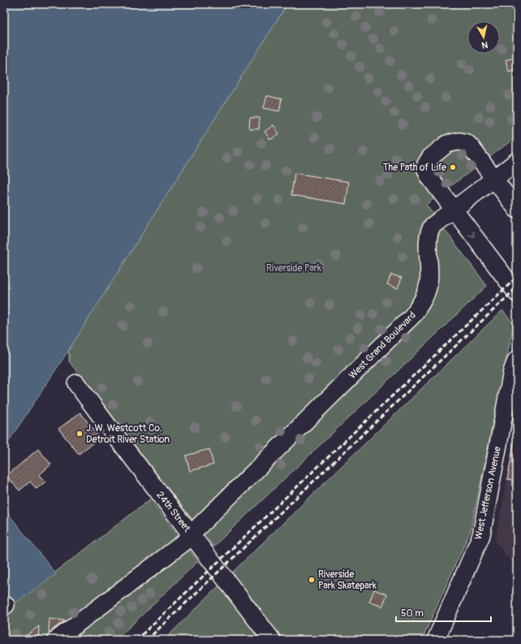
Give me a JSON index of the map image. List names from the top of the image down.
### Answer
{
  "streets": {
    "street": ["West Grand Boulevard", "West Jefferson Avenue", "24th Street"]
  },
  "crossings": [
    ["West Grand Boulevard", "24th Street"]
  ],
  "parks": ["Riverside Park"],
  "places": ["The Path of Life", "J. W. Westcott Co. Detroit River Station", "Riverside Park Skatepark"],
  "scale_bar": "50 m",
  "north": "bottom"
}
